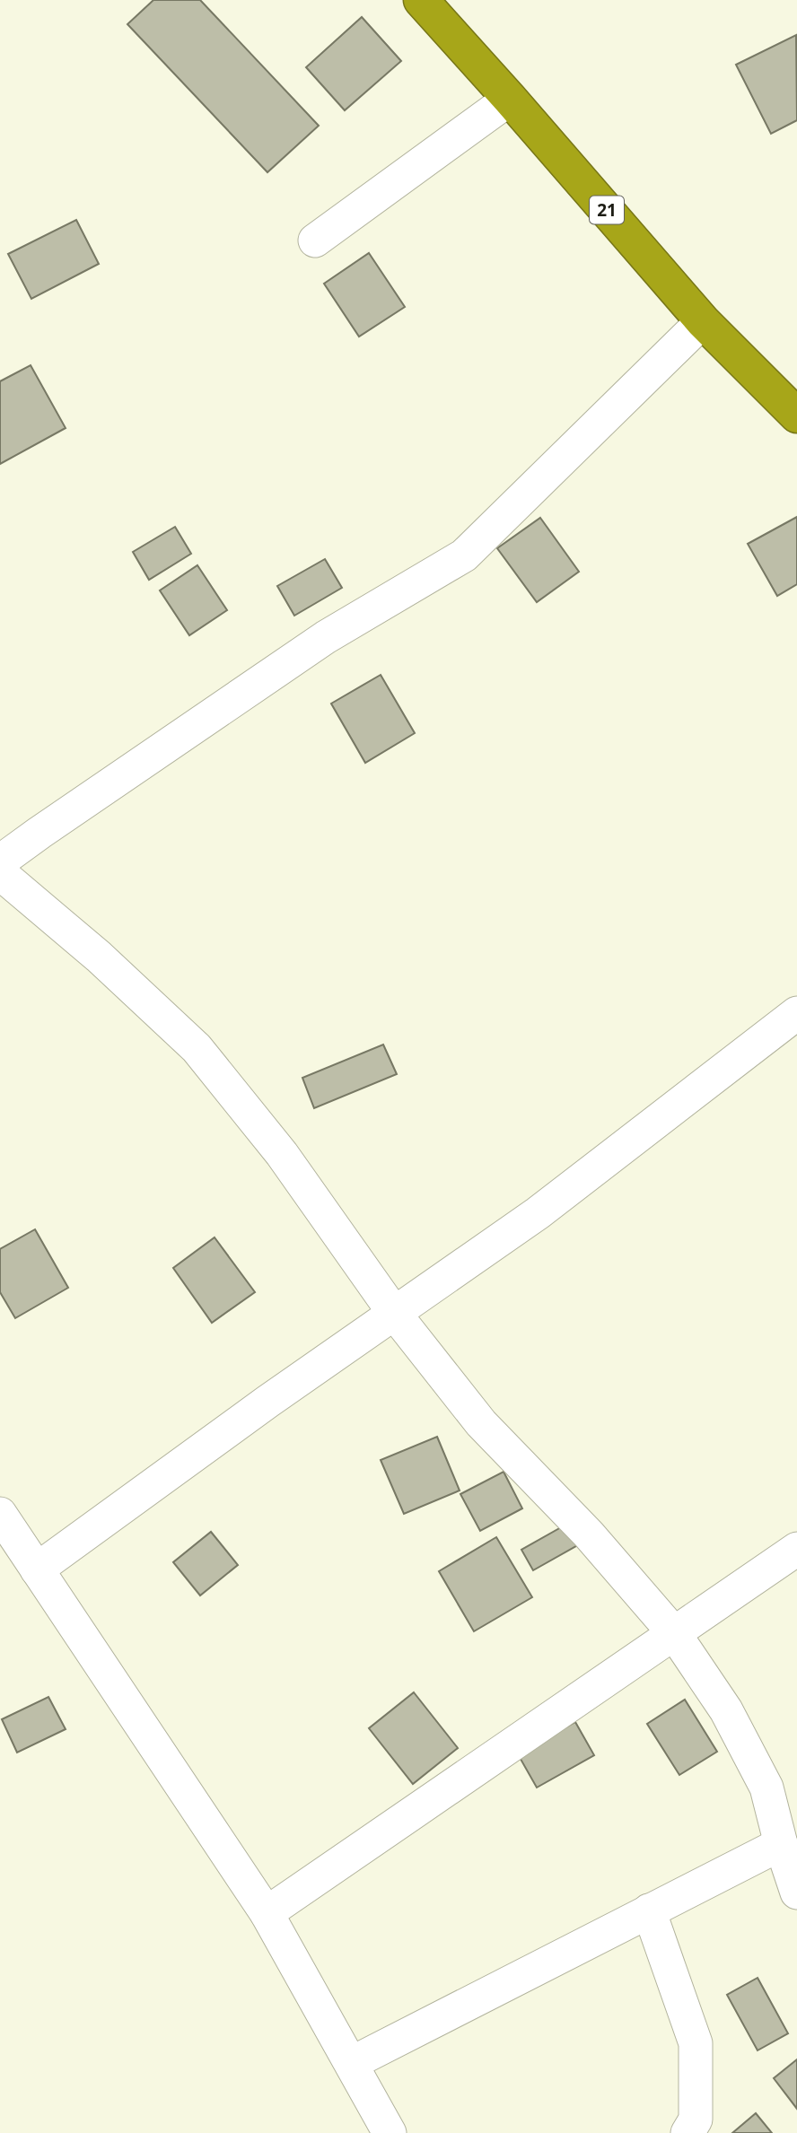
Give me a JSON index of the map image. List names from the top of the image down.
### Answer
{
  "streets": {
    "highway": ["21"]
  }
}
